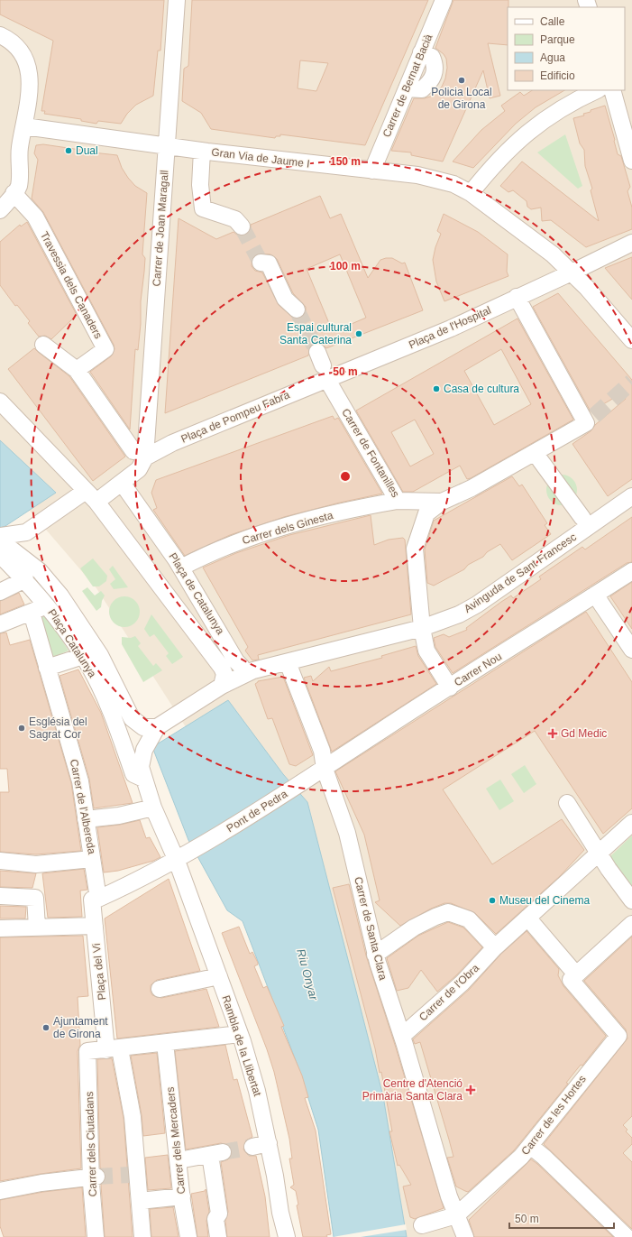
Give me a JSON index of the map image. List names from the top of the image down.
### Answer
{
  "streets": {
    "street": [
      "Carrer de Bernat Bacià",
      "Gran Via de Jaume I",
      "Carrer de Joan Maragall",
      "Travessia dels Canaders",
      "Plaça de l'Hospital",
      "Plaça de Pompeu Fabra",
      "Carrer de Fontanilles",
      "Carrer dels Ginesta",
      "Avinguda de Sant Francesc",
      "Plaça de Catalunya",
      "Plaça Catalunya",
      "Carrer Nou",
      "Carrer de l'Albereda",
      "Pont de Pedra",
      "Carrer de Santa Clara",
      "Plaça del Vi",
      "Carrer de l'Obra",
      "Rambla de la Llibertat",
      "Carrer de les Hortes",
      "Carrer dels Mercaders",
      "Carrer dels Ciutadans"
    ]
  },
  "crossings": [
    ["Carrer de Bernat Bacià", "Gran Via de Jaume I"],
    ["Gran Via de Jaume I", "Carrer de Joan Maragall"],
    ["Gran Via de Jaume I", "Plaça de l'Hospital"],
    ["Carrer de Joan Maragall", "Plaça de Pompeu Fabra"],
    ["Plaça de l'Hospital", "Plaça de Pompeu Fabra"],
    ["Plaça de l'Hospital", "Carrer de Fontanilles"],
    ["Plaça de Pompeu Fabra", "Carrer de Fontanilles"],
    ["Carrer de Fontanilles", "Carrer dels Ginesta"],
    ["Carrer dels Ginesta", "Plaça de Catalunya"],
    ["Avinguda de Sant Francesc", "Plaça de Catalunya"],
    ["Avinguda de Sant Francesc", "Carrer de Santa Clara"],
    ["Carrer Nou", "Pont de Pedra"],
    ["Carrer Nou", "Carrer de Santa Clara"],
    ["Carrer de l'Albereda", "Pont de Pedra"],
    ["Carrer de l'Albereda", "Plaça del Vi"],
    ["Pont de Pedra", "Carrer de Santa Clara"],
    ["Pont de Pedra", "Plaça del Vi"],
    ["Pont de Pedra", "Rambla de la Llibertat"],
    ["Carrer de Santa Clara", "Carrer de l'Obra"],
    ["Carrer de Santa Clara", "Carrer de les Hortes"],
    ["Plaça del Vi", "Carrer dels Ciutadans"],
    ["Carrer de l'Obra", "Carrer de les Hortes"]
  ],
  "water": ["Riu Onyar"],
  "places": {
    "other": [
      "Policia Local de Girona",
      "Dual",
      "Espai cultural Santa Caterina",
      "Casa de cultura",
      "Església del Sagrat Cor",
      "Museu del Cinema",
      "Ajuntament de Girona"
    ],
    "health": ["Gd Medic", "Centre d'Atenció Primària Santa Clara"]
  },
  "legend": [
    "Calle",
    "Parque",
    "Agua",
    "Edificio"
  ],
  "scale_bar": "50 m",
  "rings": ["150 m", "100 m", "50 m"]
}
